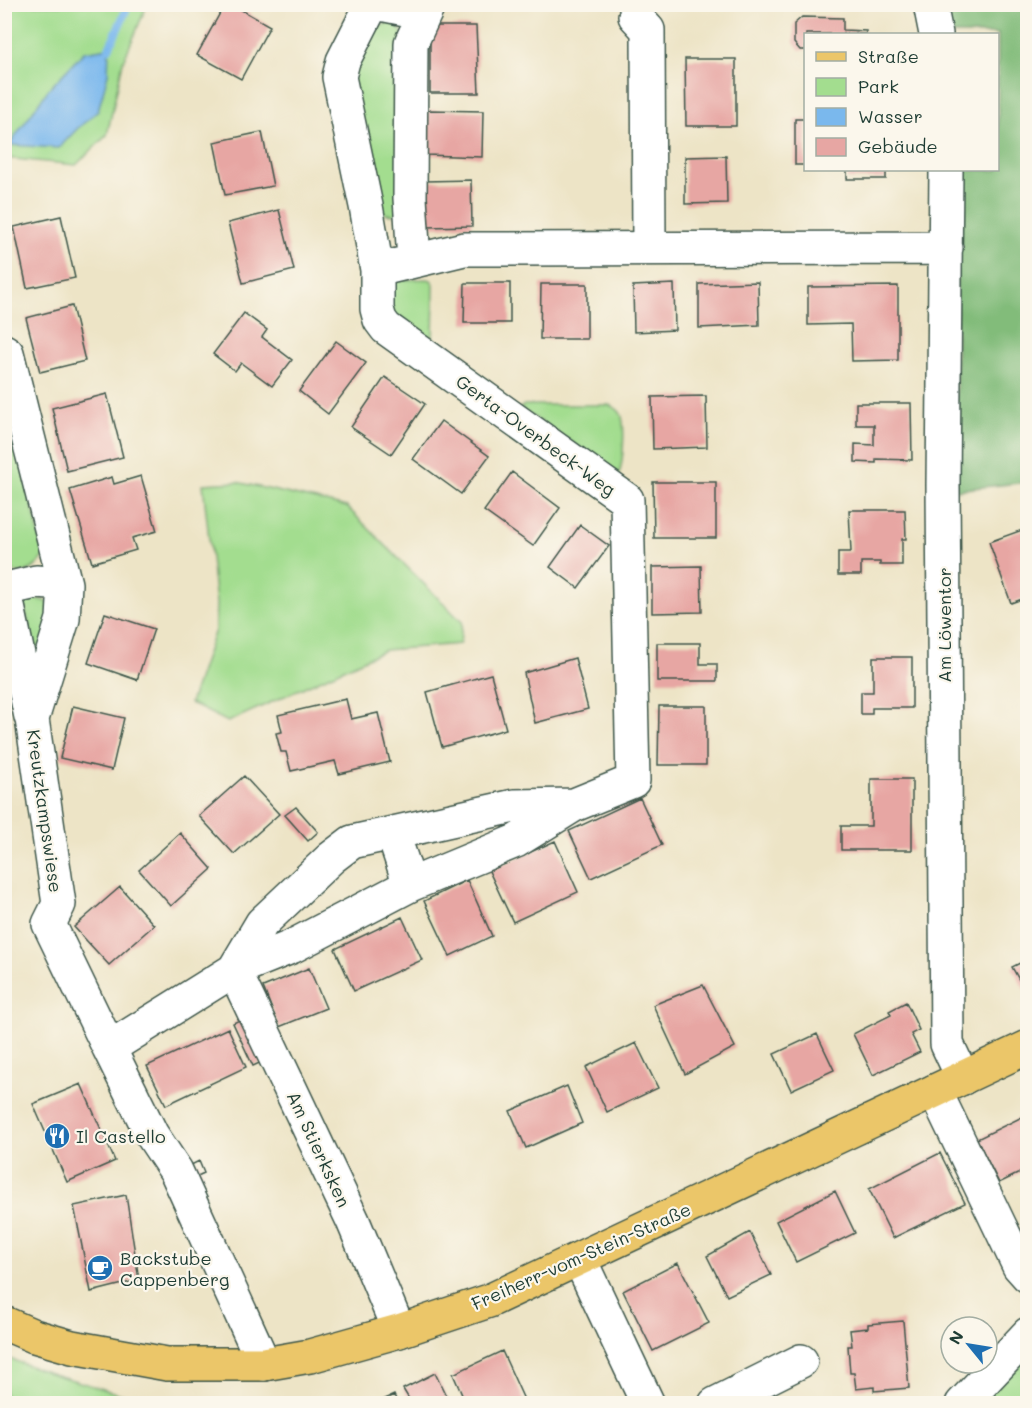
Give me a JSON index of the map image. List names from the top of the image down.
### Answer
{
  "streets": {
    "main road": ["Freiherr-vom-Stein-Straße"],
    "street": [
      "Gerta-Overbeck-Weg",
      "Am Löwentor",
      "Kreutzkampswiese",
      "Am Stierksken"
    ]
  },
  "crossings": [
    ["Am Löwentor", "Freiherr-vom-Stein-Straße"],
    ["Am Stierksken", "Freiherr-vom-Stein-Straße"]
  ],
  "places": {
    "restaurant": ["Il Castello"],
    "cafe": ["Backstube Cappenberg"]
  },
  "legend": [
    "Straße",
    "Park",
    "Wasser",
    "Gebäude"
  ],
  "north": "top left"
}
